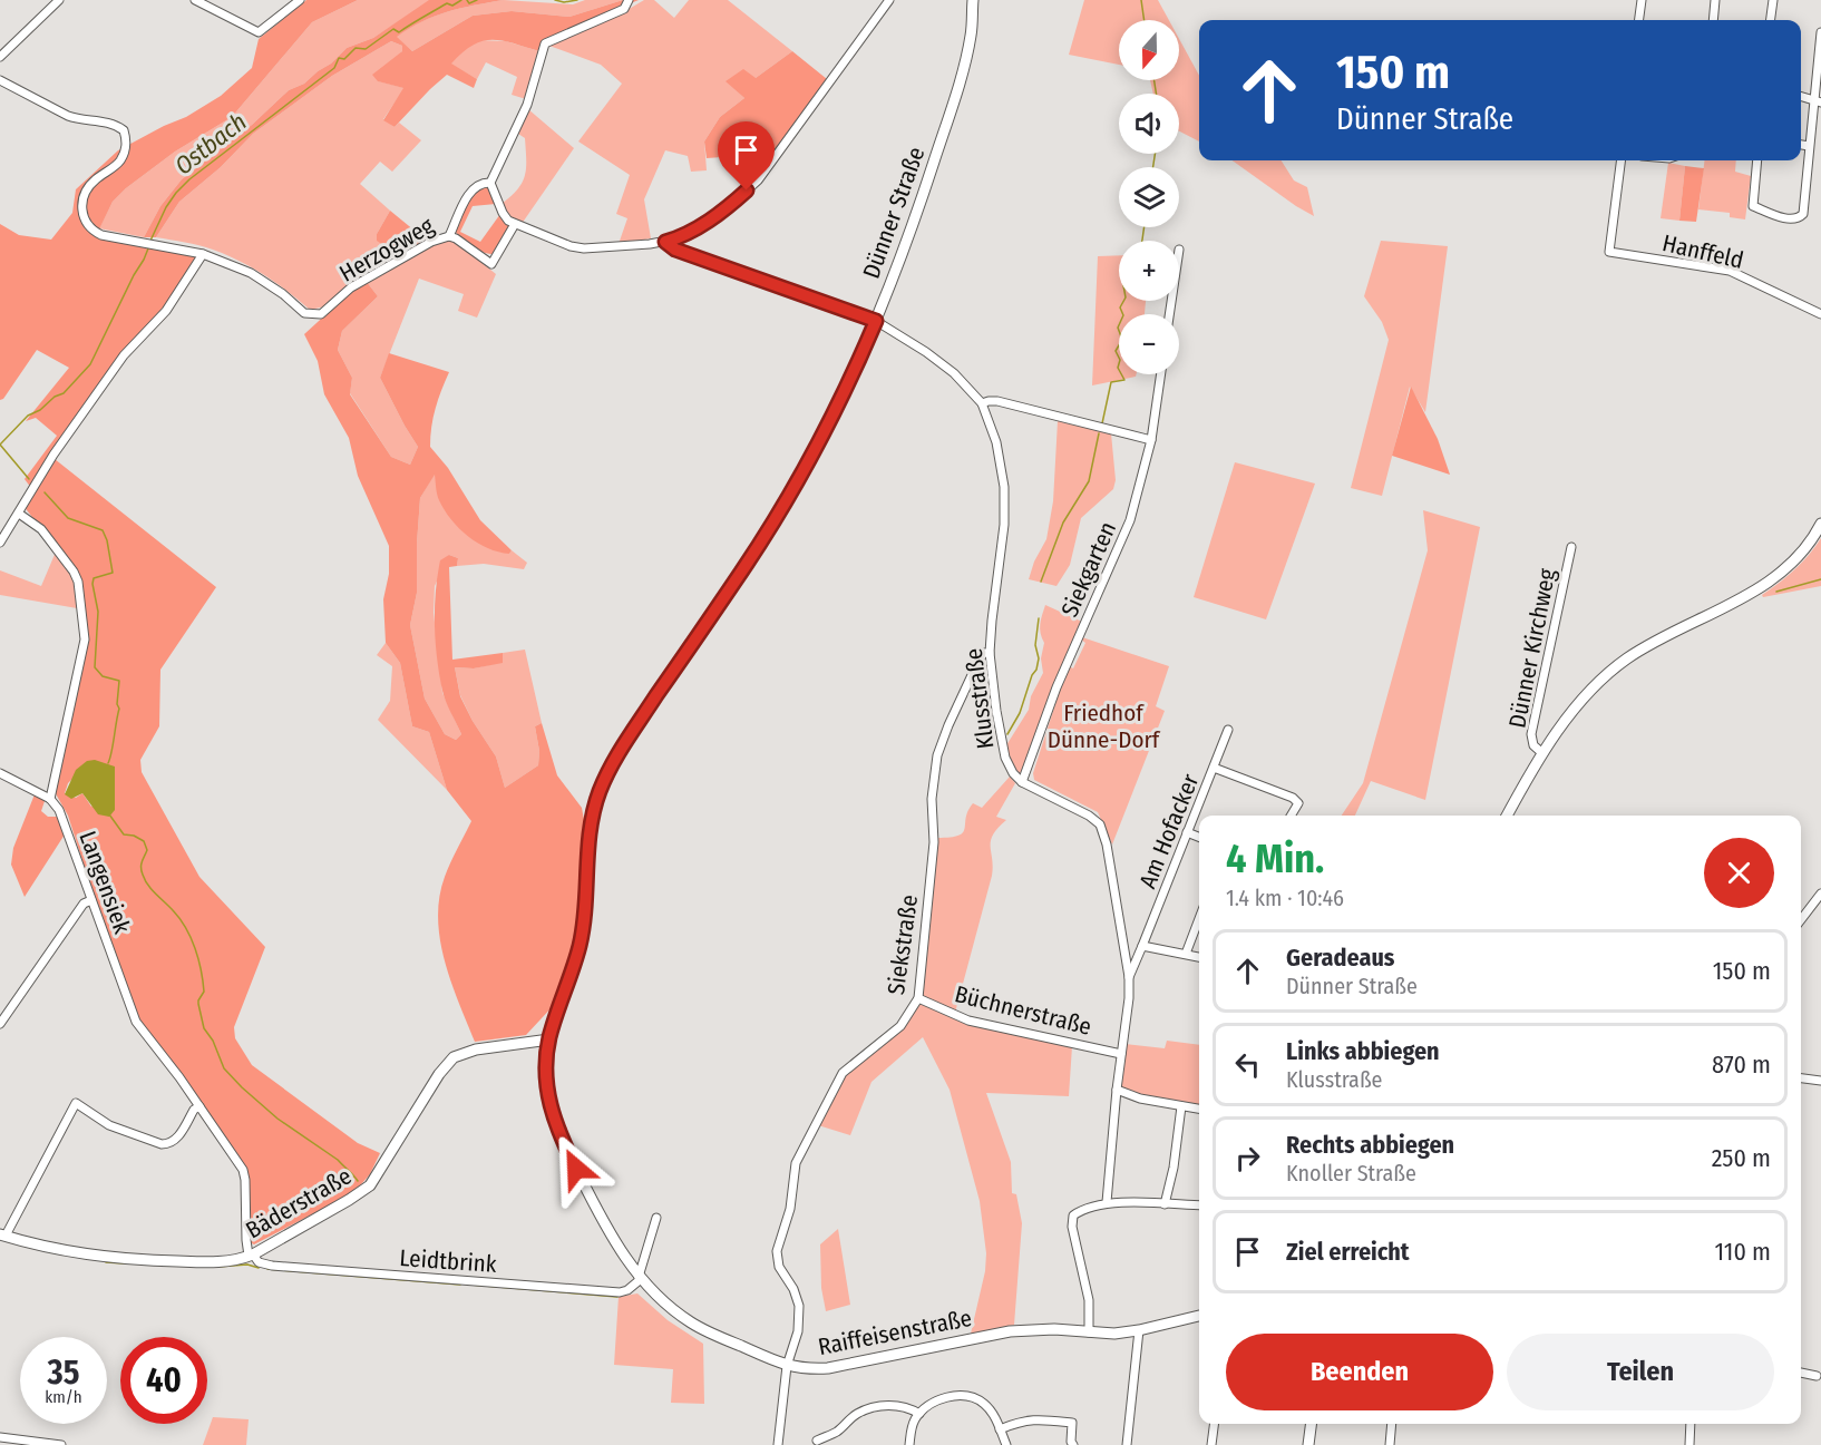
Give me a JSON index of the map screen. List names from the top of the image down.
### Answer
{
  "streets": {
    "street": [
      "Dünner Straße",
      "Herzogweg",
      "Hanffeld",
      "Siekgarten",
      "Dünner Kirchweg",
      "Klusstraße",
      "Am Hofacker",
      "Langensiek",
      "Siekstraße",
      "Büchnerstraße",
      "Bäderstraße",
      "Leidtbrink",
      "Raiffeisenstraße"
    ]
  },
  "crossings": [
    ["Dünner Straße", "Klusstraße"],
    ["Dünner Straße", "Bäderstraße"],
    ["Dünner Straße", "Raiffeisenstraße"],
    ["Siekgarten", "Klusstraße"],
    ["Klusstraße", "Siekstraße"],
    ["Langensiek", "Bäderstraße"],
    ["Langensiek", "Leidtbrink"],
    ["Siekstraße", "Büchnerstraße"],
    ["Siekstraße", "Raiffeisenstraße"],
    ["Bäderstraße", "Leidtbrink"],
    ["Bäderstraße", "Raiffeisenstraße"],
    ["Leidtbrink", "Raiffeisenstraße"]
  ],
  "water": ["Ostbach"],
  "parks": ["Friedhof Dünne-Dorf"],
  "north": "bottom",
  "page": {
    "map_buttons": ["+", "−"],
    "turn": ["150 m", "Dünner Straße"],
    "heading": ["4 Min.", "1.4 km · 10:46"],
    "list": [
      {
        "name": "Geradeaus",
        "note": "Dünner Straße",
        "value": "150 m"
      },
      {
        "name": "Links abbiegen",
        "note": "Klusstraße",
        "value": "870 m"
      },
      {
        "name": "Rechts abbiegen",
        "note": "Knoller Straße",
        "value": "250 m"
      },
      {
        "name": "Ziel erreicht",
        "value": "110 m"
      }
    ],
    "buttons": ["Beenden", "Teilen"],
    "speed": "35 km/h",
    "limit": "40"
  }
}
